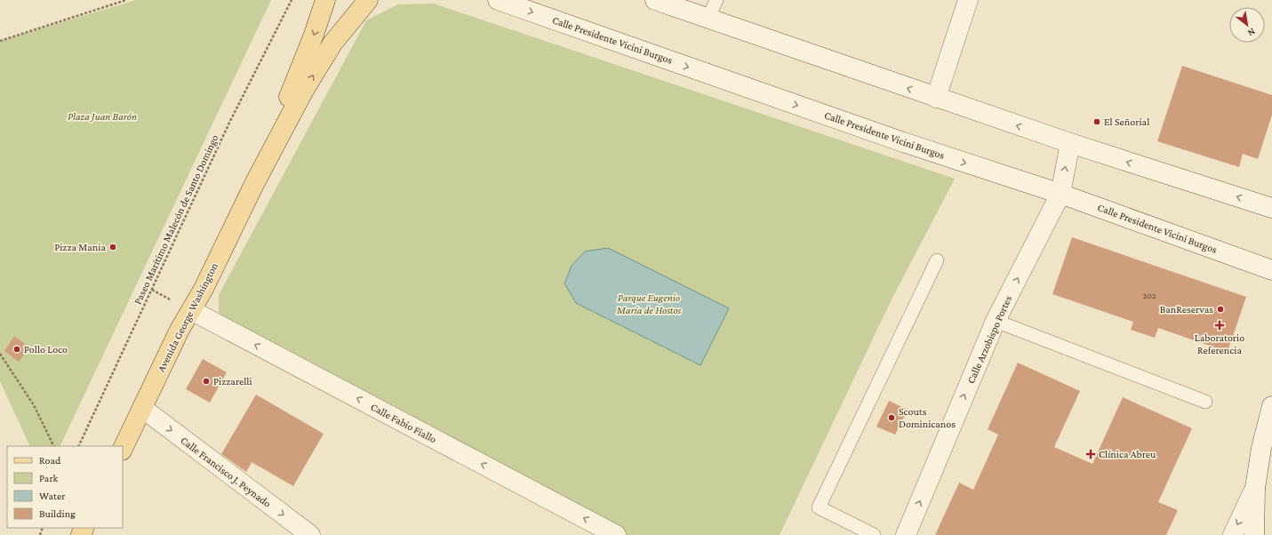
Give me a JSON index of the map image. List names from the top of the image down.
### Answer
{
  "streets": {
    "main road": ["Avenida George Washington"],
    "street": [
      "Calle Presidente Vicini Burgos",
      "Calle Arzobispo Portes",
      "Calle Fabio Fiallo",
      "Calle Francisco J. Peynado"
    ],
    "path": ["Paseo Marítimo Malecón de Santo Domingo"]
  },
  "crossings": [
    ["Calle Presidente Vicini Burgos", "Calle Arzobispo Portes"],
    ["Avenida George Washington", "Calle Fabio Fiallo"],
    ["Avenida George Washington", "Calle Francisco J. Peynado"]
  ],
  "one_way": ["Calle Arzobispo Portes", "Calle Fabio Fiallo", "Calle Francisco J. Peynado"],
  "parks": ["Plaza Juan Barón", "Parque Eugenio María de Hostos"],
  "places": {
    "other": [
      "El Señorial",
      "Pizza Mania",
      "BanReservas",
      "Pollo Loco",
      "Pizzarelli",
      "Scouts Dominicanos"
    ],
    "health": ["Laboratorio Referencia", "Clínica Abreu"]
  },
  "house_numbers": ["202"],
  "legend": [
    "Road",
    "Park",
    "Water",
    "Building"
  ],
  "north": "bottom right"
}
